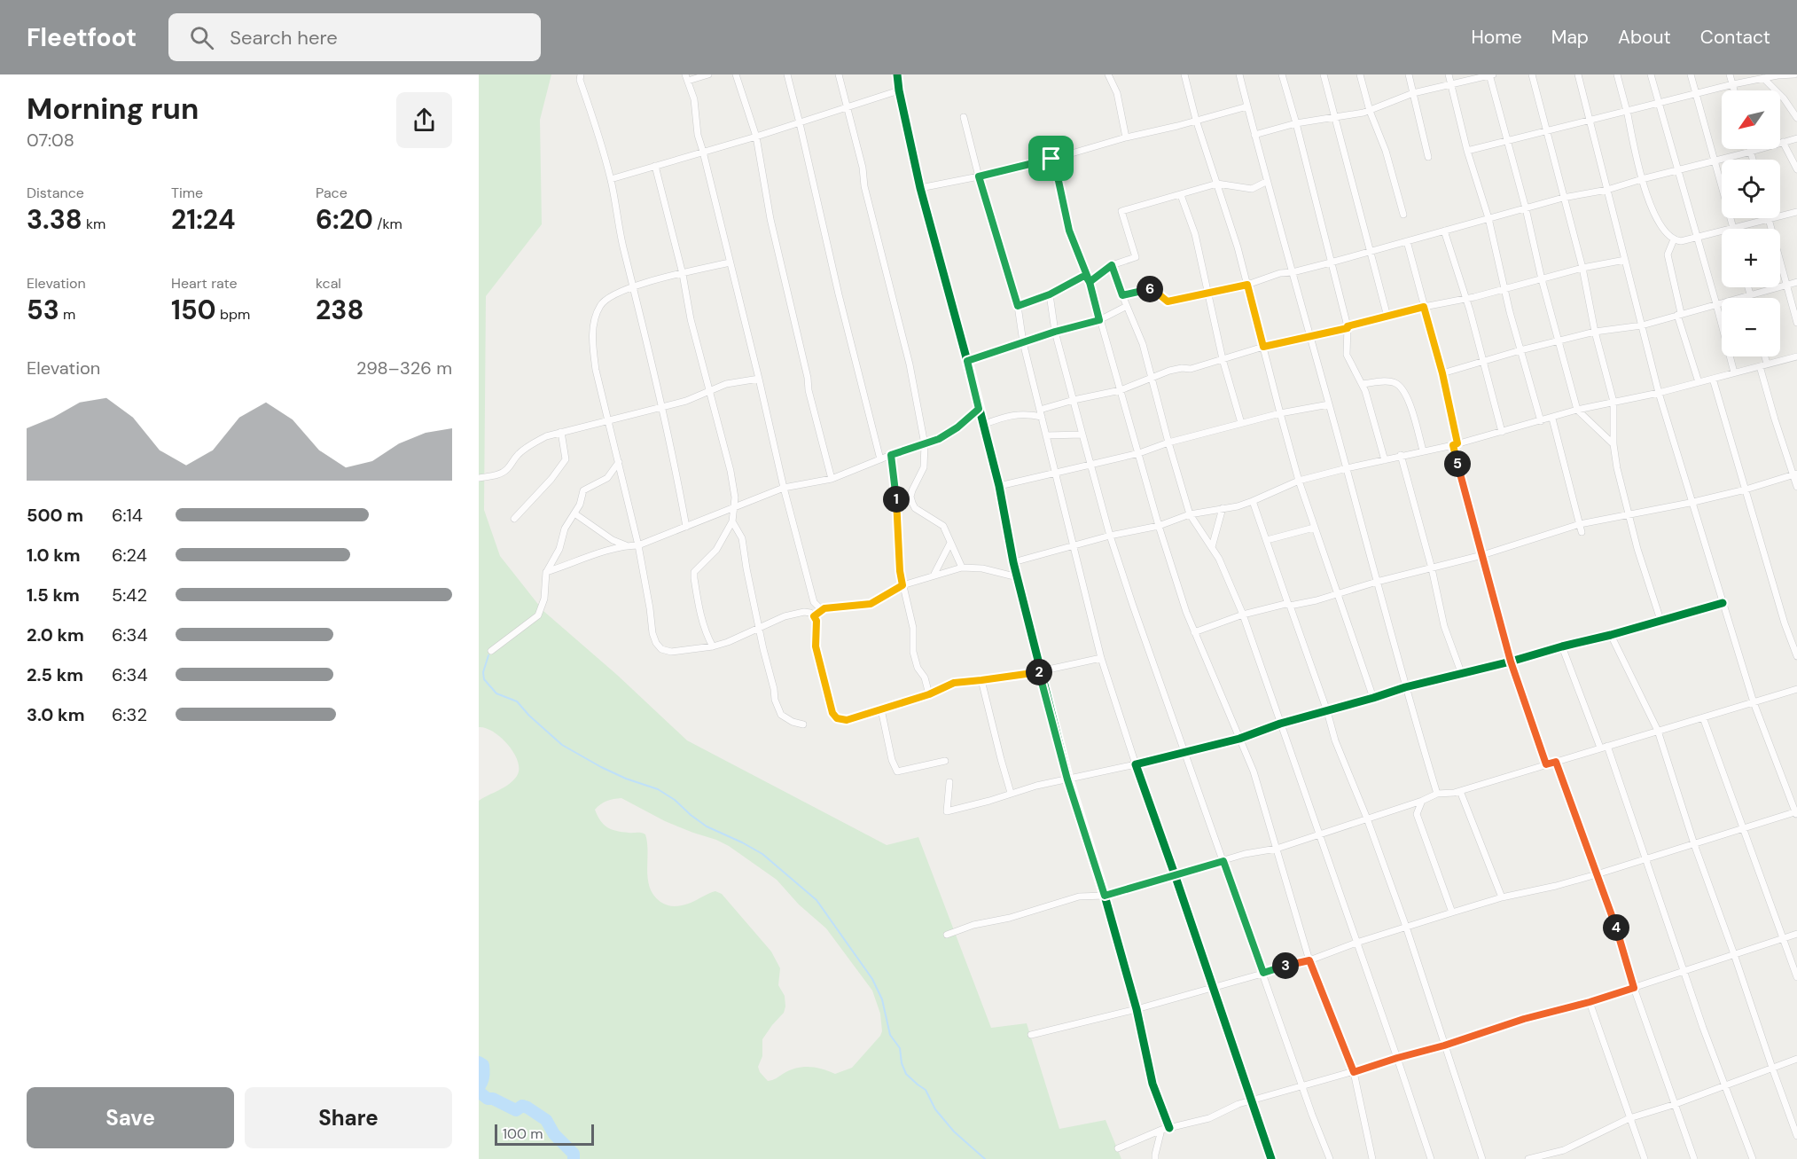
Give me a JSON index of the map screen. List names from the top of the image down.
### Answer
{
  "scale_bar": "100 m",
  "north": "bottom left",
  "page": {
    "header": "Fleetfoot",
    "search": "Search here",
    "nav": [
      "Home",
      "Map",
      "About",
      "Contact"
    ],
    "heading": ["Morning run", "07:08"],
    "map_buttons": ["+", "−"],
    "stats": [
      ["Distance", "3.38 km"],
      ["Time", "21:24"],
      ["Pace", "6:20 /km"],
      ["Elevation", "53 m"],
      ["Heart rate", "150 bpm"],
      ["kcal", "238"]
    ],
    "pins": [
      "6",
      "5",
      "1",
      "2",
      "4",
      "3"
    ],
    "chart": ["Elevation", "298–326 m"],
    "list": [
      {
        "name": "500 m",
        "note": "6:14"
      },
      {
        "name": "1.0 km",
        "note": "6:24"
      },
      {
        "name": "1.5 km",
        "note": "5:42"
      },
      {
        "name": "2.0 km",
        "note": "6:34"
      },
      {
        "name": "2.5 km",
        "note": "6:34"
      },
      {
        "name": "3.0 km",
        "note": "6:32"
      }
    ],
    "buttons": ["Save", "Share"],
    "scale": "100 m"
  }
}
